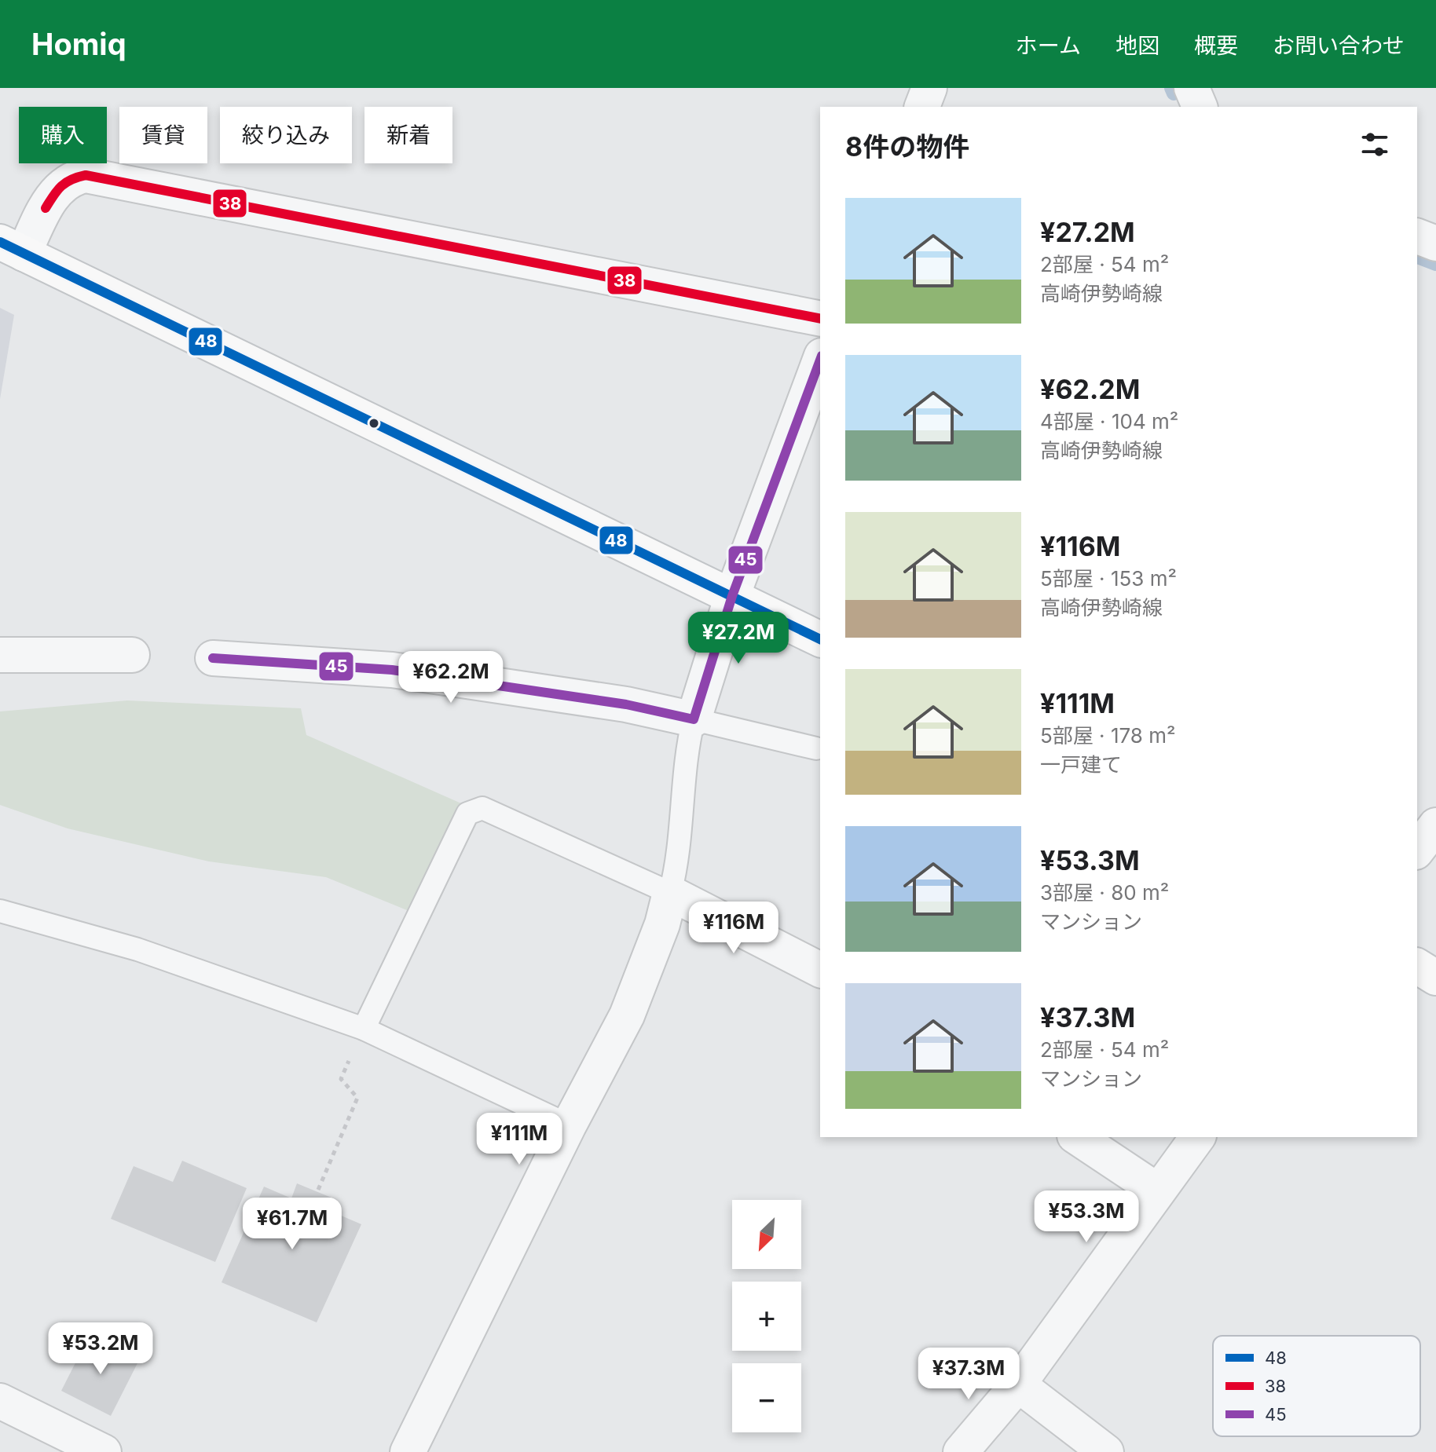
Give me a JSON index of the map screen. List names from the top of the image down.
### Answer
{
  "lines": ["transit line 38", "transit line 48", "transit line 45"],
  "legend": ["48", "38", "45"],
  "north": "bottom left",
  "page": {
    "header": "Homiq",
    "nav": [
      "ホーム",
      "地図",
      "概要",
      "お問い合わせ"
    ],
    "chip": [
      "購入",
      "賃貸",
      "絞り込み",
      "新着"
    ],
    "heading": "8件の物件",
    "list": [
      {
        "name": "¥27.2M",
        "note": "2部屋 · 54 m² · 高崎伊勢崎線"
      },
      {
        "name": "¥62.2M",
        "note": "4部屋 · 104 m² · 高崎伊勢崎線"
      },
      {
        "name": "¥116M",
        "note": "5部屋 · 153 m² · 高崎伊勢崎線"
      },
      {
        "name": "¥111M",
        "note": "5部屋 · 178 m² · 一戸建て"
      },
      {
        "name": "¥53.3M",
        "note": "3部屋 · 80 m² · マンション"
      },
      {
        "name": "¥37.3M",
        "note": "2部屋 · 54 m² · マンション"
      }
    ],
    "price": [
      "¥27.2M",
      "¥62.2M",
      "¥116M",
      "¥111M",
      "¥53.3M",
      "¥61.7M",
      "¥53.2M",
      "¥37.3M"
    ],
    "map_buttons": ["+", "−"]
  }
}
